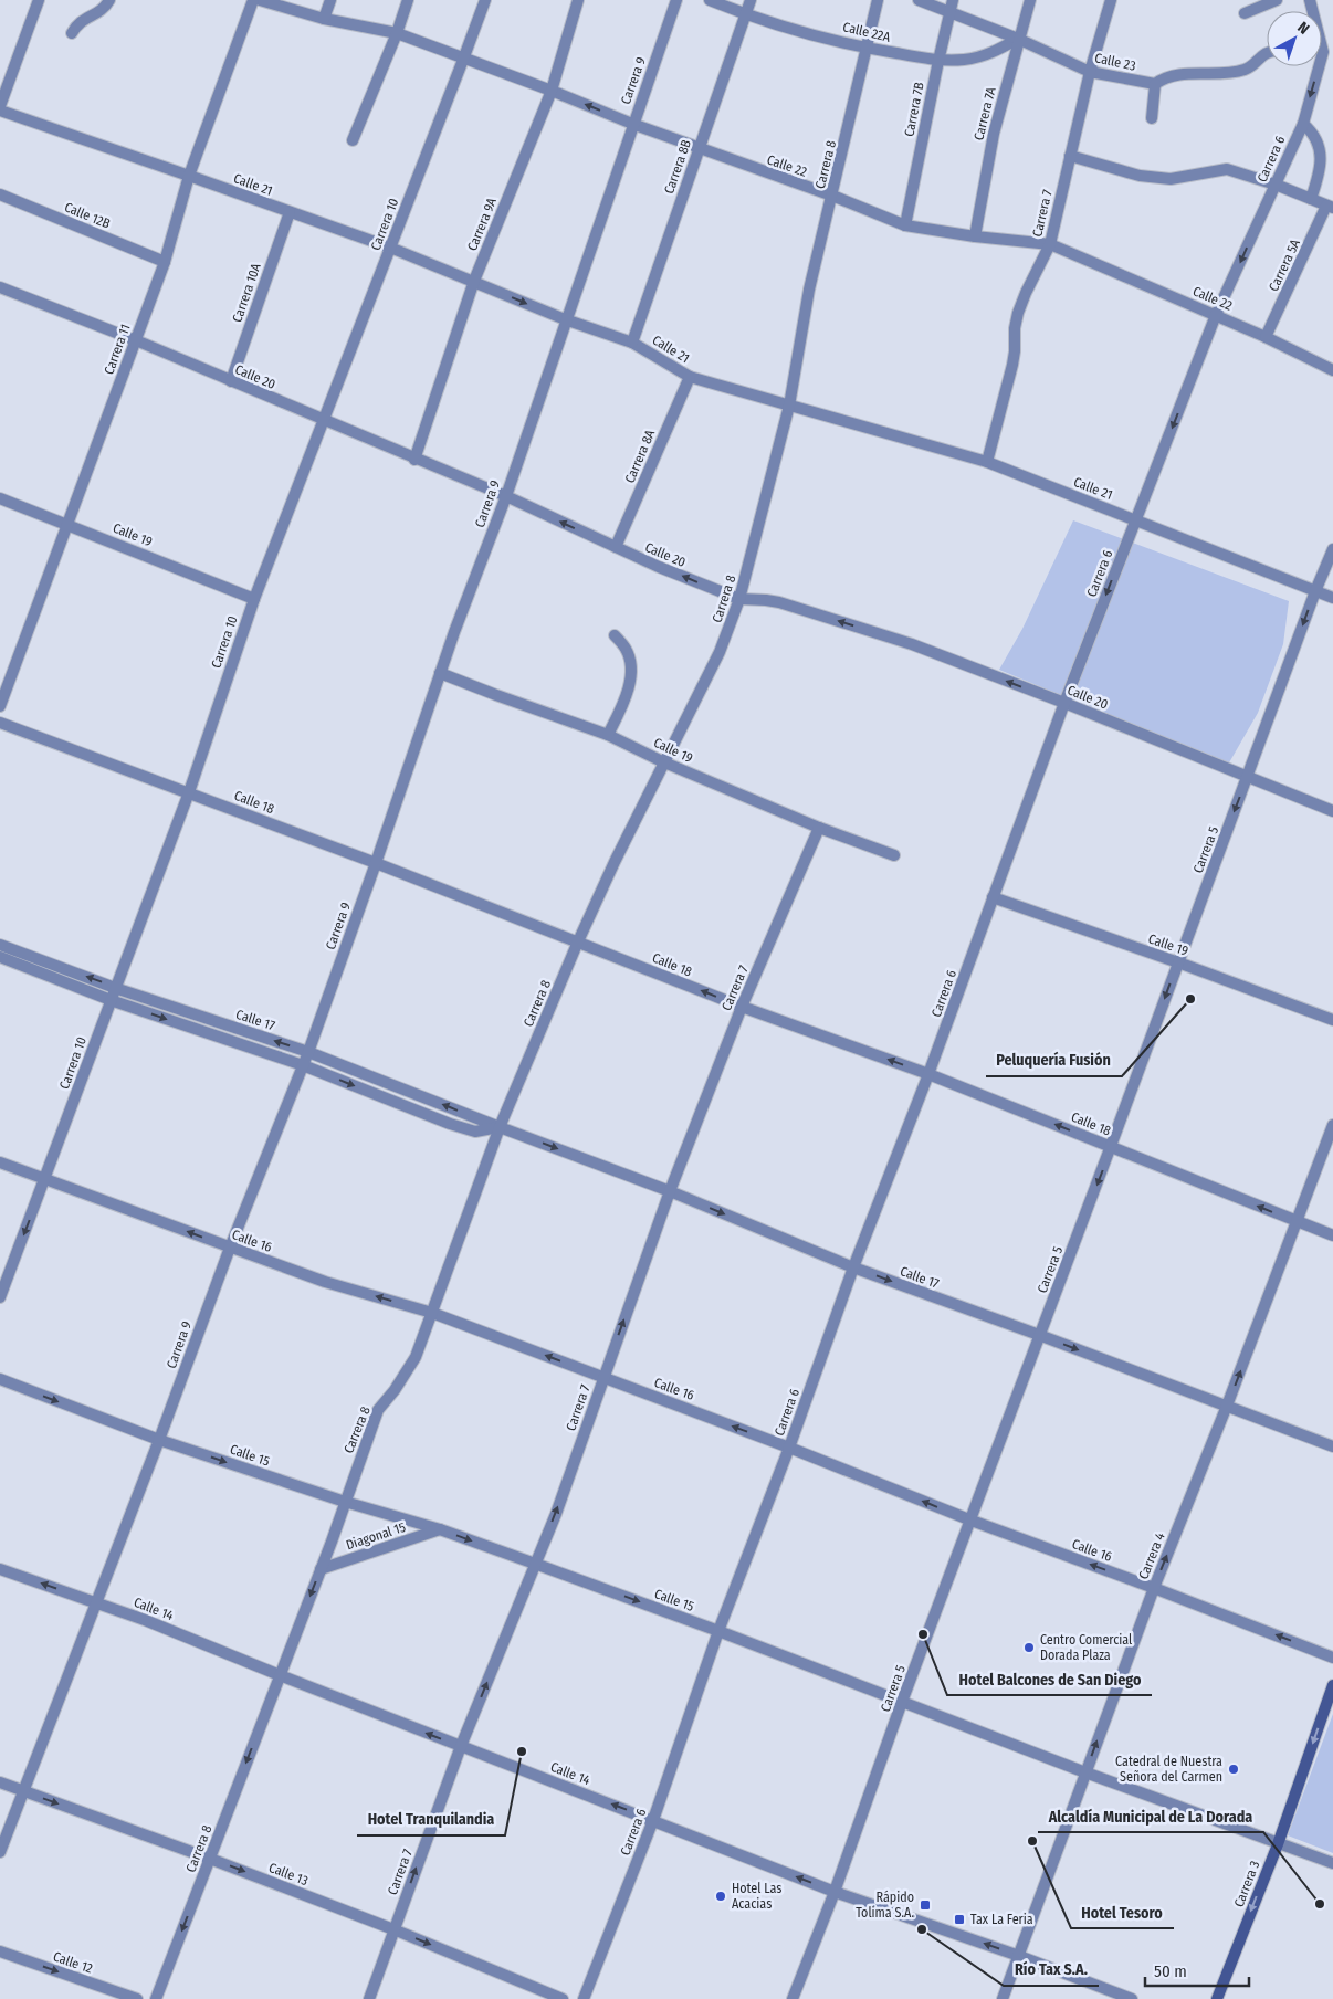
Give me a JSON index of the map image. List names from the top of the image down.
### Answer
{
  "streets": {
    "main road": ["Carrera 3"],
    "street": [
      "Calle 22A",
      "Calle 23",
      "Carrera 9",
      "Carrera 7B",
      "Carrera 7A",
      "Carrera 6",
      "Carrera 8",
      "Calle 22",
      "Carrera 8B",
      "Calle 21",
      "Carrera 7",
      "Calle 12B",
      "Carrera 10",
      "Carrera 9A",
      "Carrera 5A",
      "Carrera 10A",
      "Carrera 11",
      "Calle 20",
      "Carrera 8A",
      "Calle 19",
      "Calle 18",
      "Carrera 5",
      "Calle 17",
      "Calle 16",
      "Calle 15",
      "Diagonal 15",
      "Carrera 4",
      "Calle 14",
      "Calle 13",
      "Calle 12"
    ]
  },
  "crossings": [
    ["Calle 22A", "Calle 23"],
    ["Calle 22A", "Carrera 7B"],
    ["Calle 22A", "Carrera 7A"],
    ["Calle 22A", "Carrera 8"],
    ["Calle 22A", "Carrera 8B"],
    ["Calle 23", "Carrera 7B"],
    ["Calle 23", "Carrera 7A"],
    ["Calle 23", "Carrera 7"],
    ["Carrera 9", "Calle 22"],
    ["Carrera 9", "Calle 21"],
    ["Carrera 9", "Calle 20"],
    ["Carrera 9", "Calle 19"],
    ["Carrera 9", "Calle 18"],
    ["Carrera 9", "Calle 17"],
    ["Carrera 9", "Calle 16"],
    ["Carrera 9", "Calle 15"],
    ["Carrera 9", "Calle 14"],
    ["Carrera 9", "Calle 13"],
    ["Carrera 7B", "Calle 22"],
    ["Carrera 7A", "Calle 22"],
    ["Carrera 6", "Calle 22"],
    ["Carrera 6", "Calle 21"],
    ["Carrera 6", "Calle 20"],
    ["Carrera 6", "Calle 19"],
    ["Carrera 6", "Calle 18"],
    ["Carrera 6", "Calle 17"],
    ["Carrera 6", "Calle 16"],
    ["Carrera 6", "Calle 15"],
    ["Carrera 6", "Calle 14"],
    ["Carrera 8", "Calle 22"],
    ["Carrera 8", "Calle 21"],
    ["Carrera 8", "Calle 20"],
    ["Carrera 8", "Calle 19"],
    ["Carrera 8", "Calle 18"],
    ["Carrera 8", "Calle 17"],
    ["Carrera 8", "Calle 16"],
    ["Carrera 8", "Calle 15"],
    ["Carrera 8", "Diagonal 15"],
    ["Carrera 8", "Calle 14"],
    ["Carrera 8", "Calle 13"],
    ["Calle 22", "Carrera 8B"],
    ["Calle 22", "Carrera 7"],
    ["Calle 22", "Carrera 10"],
    ["Calle 22", "Carrera 9A"],
    ["Calle 22", "Carrera 5A"],
    ["Carrera 8B", "Calle 21"],
    ["Calle 21", "Carrera 7"],
    ["Calle 21", "Carrera 10"],
    ["Calle 21", "Carrera 9A"],
    ["Calle 21", "Carrera 10A"],
    ["Calle 21", "Carrera 11"],
    ["Calle 21", "Carrera 8A"],
    ["Calle 21", "Carrera 5"],
    ["Carrera 7", "Calle 19"],
    ["Carrera 7", "Calle 18"],
    ["Carrera 7", "Calle 17"],
    ["Carrera 7", "Calle 16"],
    ["Carrera 7", "Calle 15"],
    ["Carrera 7", "Calle 14"],
    ["Carrera 7", "Calle 13"],
    ["Calle 12B", "Carrera 11"],
    ["Carrera 10", "Calle 20"],
    ["Carrera 10", "Calle 19"],
    ["Carrera 10", "Calle 18"],
    ["Carrera 10", "Calle 17"],
    ["Carrera 10", "Calle 16"],
    ["Carrera 9A", "Calle 20"],
    ["Carrera 10A", "Calle 20"],
    ["Carrera 11", "Calle 20"],
    ["Carrera 11", "Calle 19"],
    ["Calle 20", "Carrera 8A"],
    ["Calle 20", "Carrera 5"],
    ["Calle 19", "Carrera 5"],
    ["Calle 18", "Carrera 5"],
    ["Calle 18", "Carrera 4"],
    ["Carrera 5", "Calle 17"],
    ["Carrera 5", "Calle 16"],
    ["Carrera 5", "Calle 15"],
    ["Carrera 5", "Calle 14"],
    ["Calle 17", "Carrera 4"],
    ["Calle 16", "Carrera 4"],
    ["Calle 15", "Diagonal 15"],
    ["Calle 15", "Carrera 4"],
    ["Calle 15", "Carrera 3"],
    ["Carrera 4", "Calle 14"]
  ],
  "one_way": [
    "Carrera 7",
    "Calle 20",
    "Calle 18",
    "Carrera 5",
    "Calle 16",
    "Calle 15",
    "Carrera 4",
    "Calle 14",
    "Calle 13",
    "Carrera 3",
    "Calle 12"
  ],
  "places": {
    "other": [
      "Peluquería Fusión",
      "Hotel Balcones de San Diego",
      "Centro Comercial Dorada Plaza",
      "Hotel Tranquilandia",
      "Catedral de Nuestra Señora del Carmen",
      "Hotel Tesoro",
      "Hotel Las Acacias",
      "Alcaldía Municipal de La Dorada",
      "Río Tax S.A."
    ],
    "transit": ["Rápido Tolima S.A.", "Tax La Feria"]
  },
  "scale_bar": "50 m",
  "north": "top right"
}
